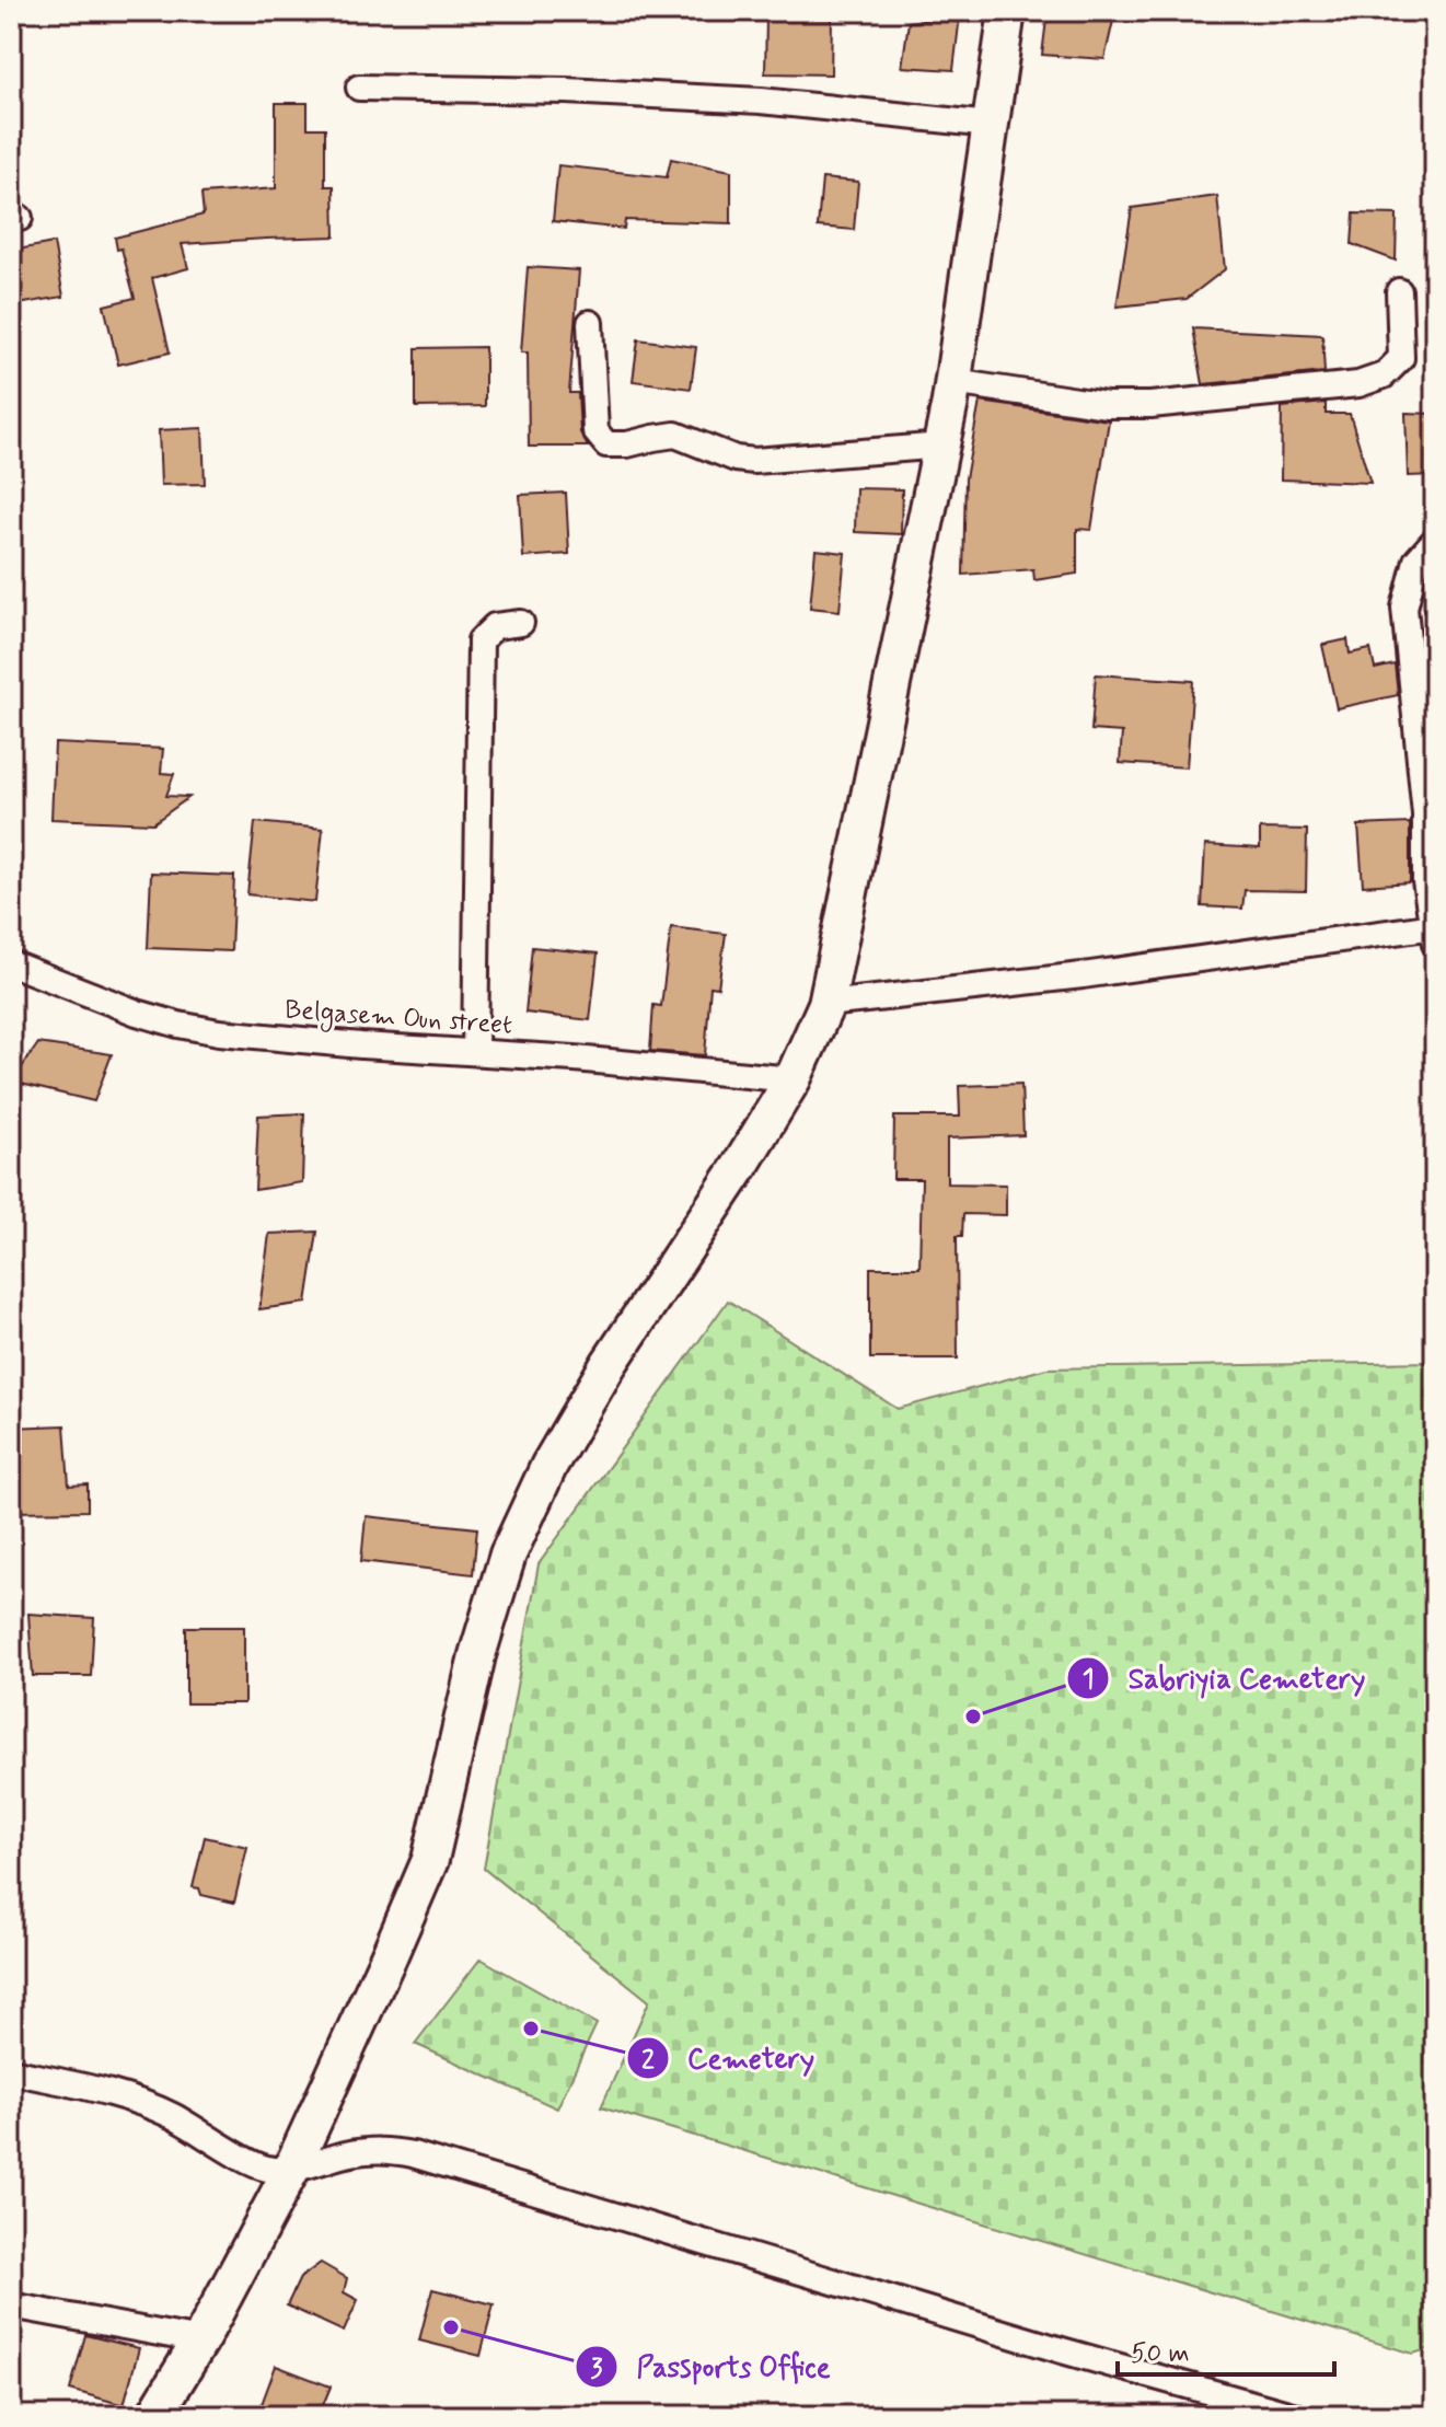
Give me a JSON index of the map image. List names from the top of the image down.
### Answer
{
  "streets": {
    "street": ["Belgasem Oun street"]
  },
  "places": ["Sabriyia Cemetery", "Cemetery", "Passports Office"],
  "scale_bar": "50 m"
}
